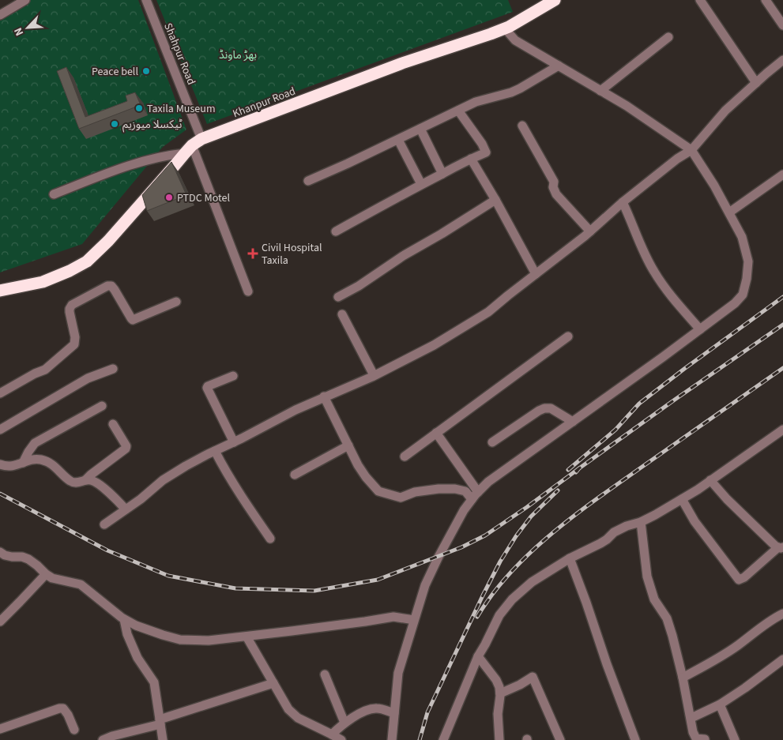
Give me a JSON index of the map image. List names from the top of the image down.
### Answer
{
  "streets": {
    "highway": ["Khanpur Road"],
    "street": ["Shahpur Road"]
  },
  "crossings": [
    ["Shahpur Road", "Khanpur Road"]
  ],
  "parks": ["بھڑ ماونڈ"],
  "places": {
    "other": [
      "Peace bell",
      "Taxila Museum",
      "ٹیکسلا میوزیم",
      "PTDC Motel"
    ],
    "health": ["Civil Hospital Taxila"]
  },
  "north": "bottom left"
}
